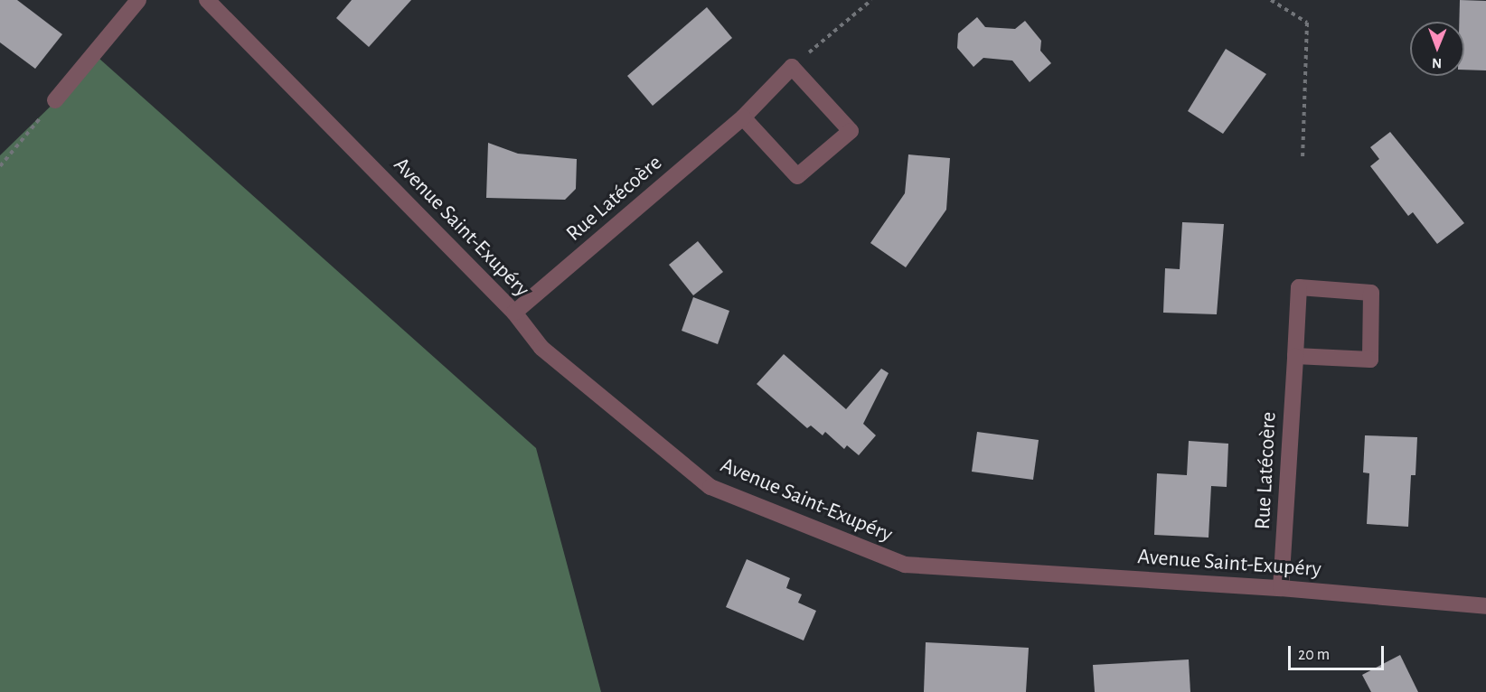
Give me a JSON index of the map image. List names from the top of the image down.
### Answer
{
  "streets": {
    "street": ["Rue Latécoère", "Avenue Saint-Exupéry"]
  },
  "crossings": [
    ["Rue Latécoère", "Avenue Saint-Exupéry"]
  ],
  "scale_bar": "20 m",
  "north": "bottom"
}
